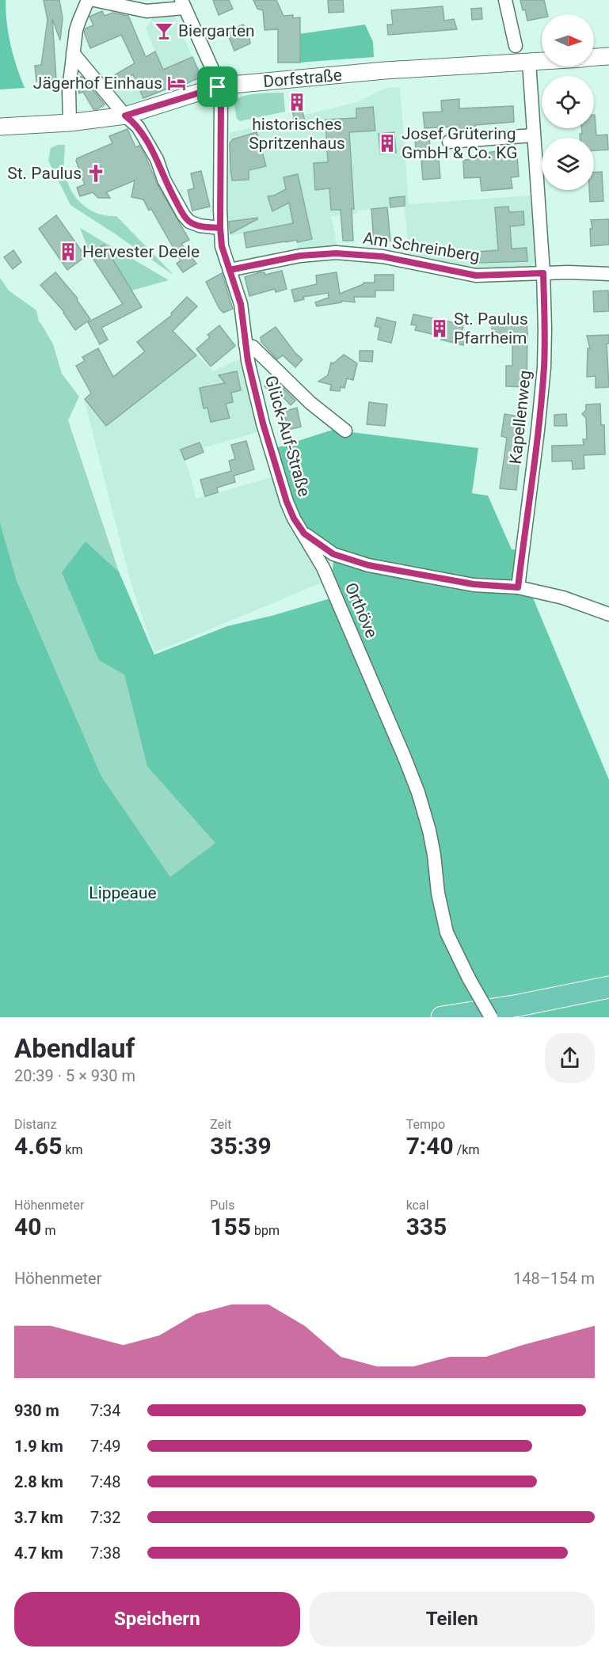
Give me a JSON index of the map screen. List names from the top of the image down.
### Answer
{
  "streets": {
    "street": [
      "Dorfstraße",
      "Am Schreinberg",
      "Kapellenweg",
      "Glück-Auf-Straße",
      "Orthöve"
    ]
  },
  "crossings": [
    ["Dorfstraße", "Kapellenweg"],
    ["Dorfstraße", "Glück-Auf-Straße"],
    ["Am Schreinberg", "Kapellenweg"],
    ["Am Schreinberg", "Glück-Auf-Straße"],
    ["Kapellenweg", "Orthöve"],
    ["Glück-Auf-Straße", "Orthöve"]
  ],
  "parks": ["Lippeaue"],
  "places": {
    "bar": ["Biergarten"],
    "hotel": ["Jägerhof Einhaus"],
    "building": [
      "historisches Spritzenhaus",
      "Josef Grütering GmbH & Co. KG",
      "Hervester Deele",
      "St. Paulus Pfarrheim"
    ],
    "church": ["St. Paulus"]
  },
  "north": "right",
  "page": {
    "heading": ["Abendlauf", "20:39 · 5 × 930 m"],
    "stats": [
      ["Distanz", "4.65 km"],
      ["Zeit", "35:39"],
      ["Tempo", "7:40 /km"],
      ["Höhenmeter", "40 m"],
      ["Puls", "155 bpm"],
      ["kcal", "335"]
    ],
    "chart": ["Höhenmeter", "148–154 m"],
    "list": [
      {
        "name": "930 m",
        "note": "7:34"
      },
      {
        "name": "1.9 km",
        "note": "7:49"
      },
      {
        "name": "2.8 km",
        "note": "7:48"
      },
      {
        "name": "3.7 km",
        "note": "7:32"
      },
      {
        "name": "4.7 km",
        "note": "7:38"
      }
    ],
    "buttons": ["Speichern", "Teilen"]
  }
}
